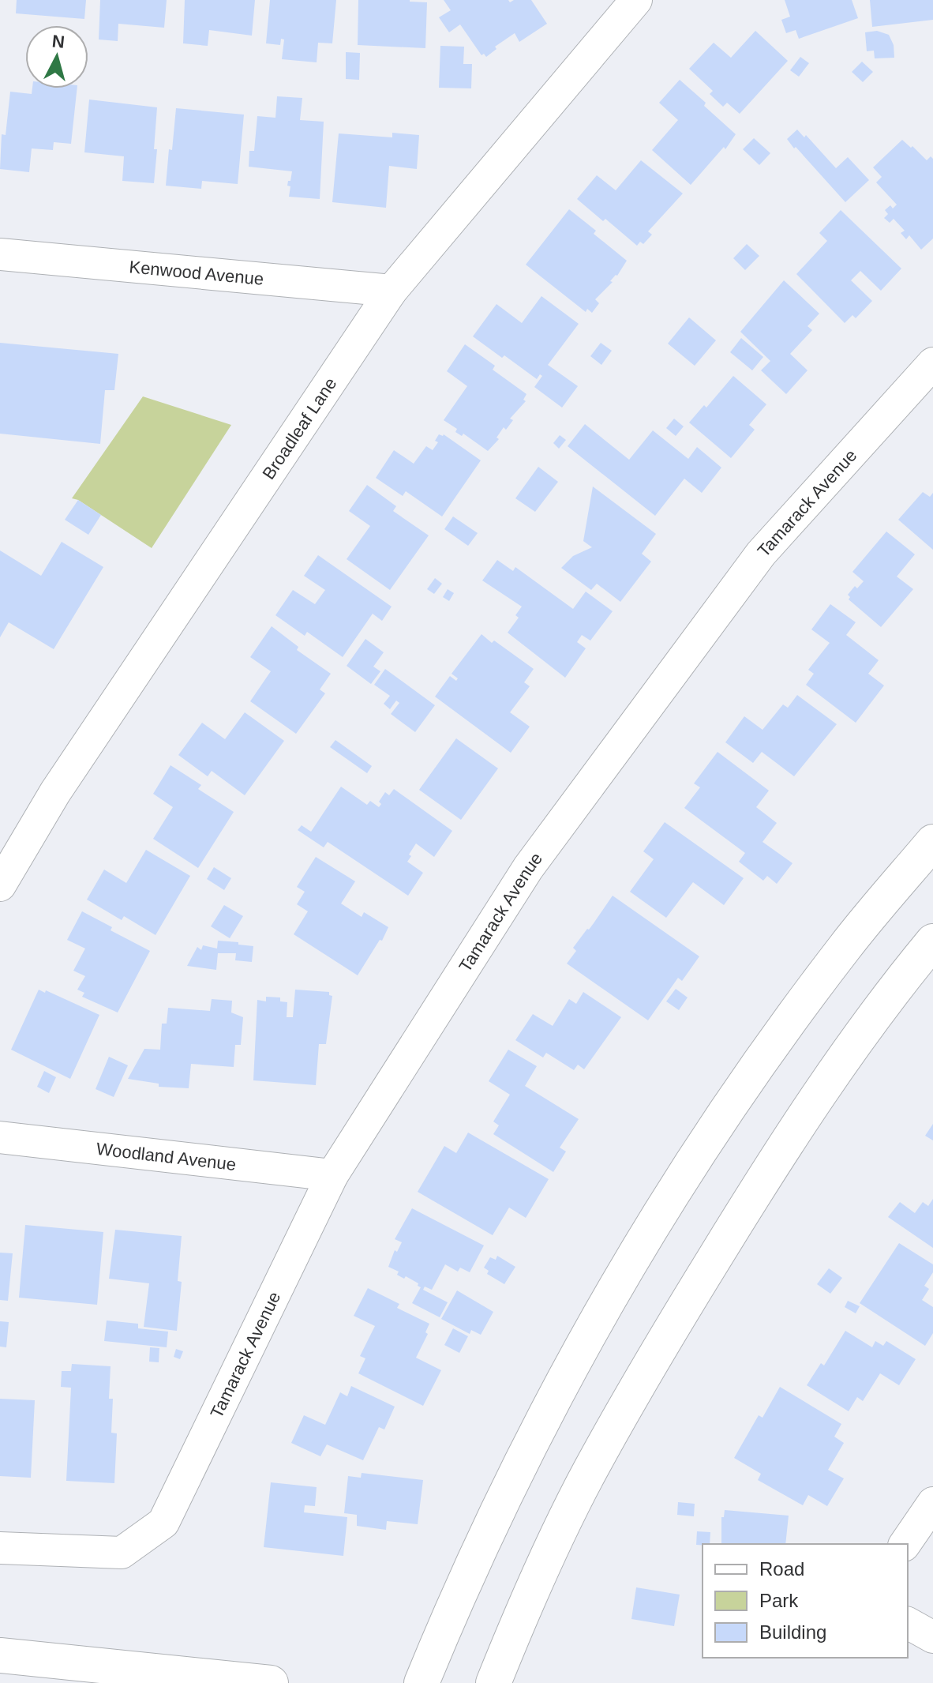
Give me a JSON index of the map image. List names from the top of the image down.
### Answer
{
  "streets": {
    "street": [
      "Kenwood Avenue",
      "Broadleaf Lane",
      "Tamarack Avenue",
      "Woodland Avenue"
    ]
  },
  "crossings": [
    ["Kenwood Avenue", "Broadleaf Lane"],
    ["Tamarack Avenue", "Woodland Avenue"]
  ],
  "legend": ["Road", "Park", "Building"],
  "north": "top"
}
